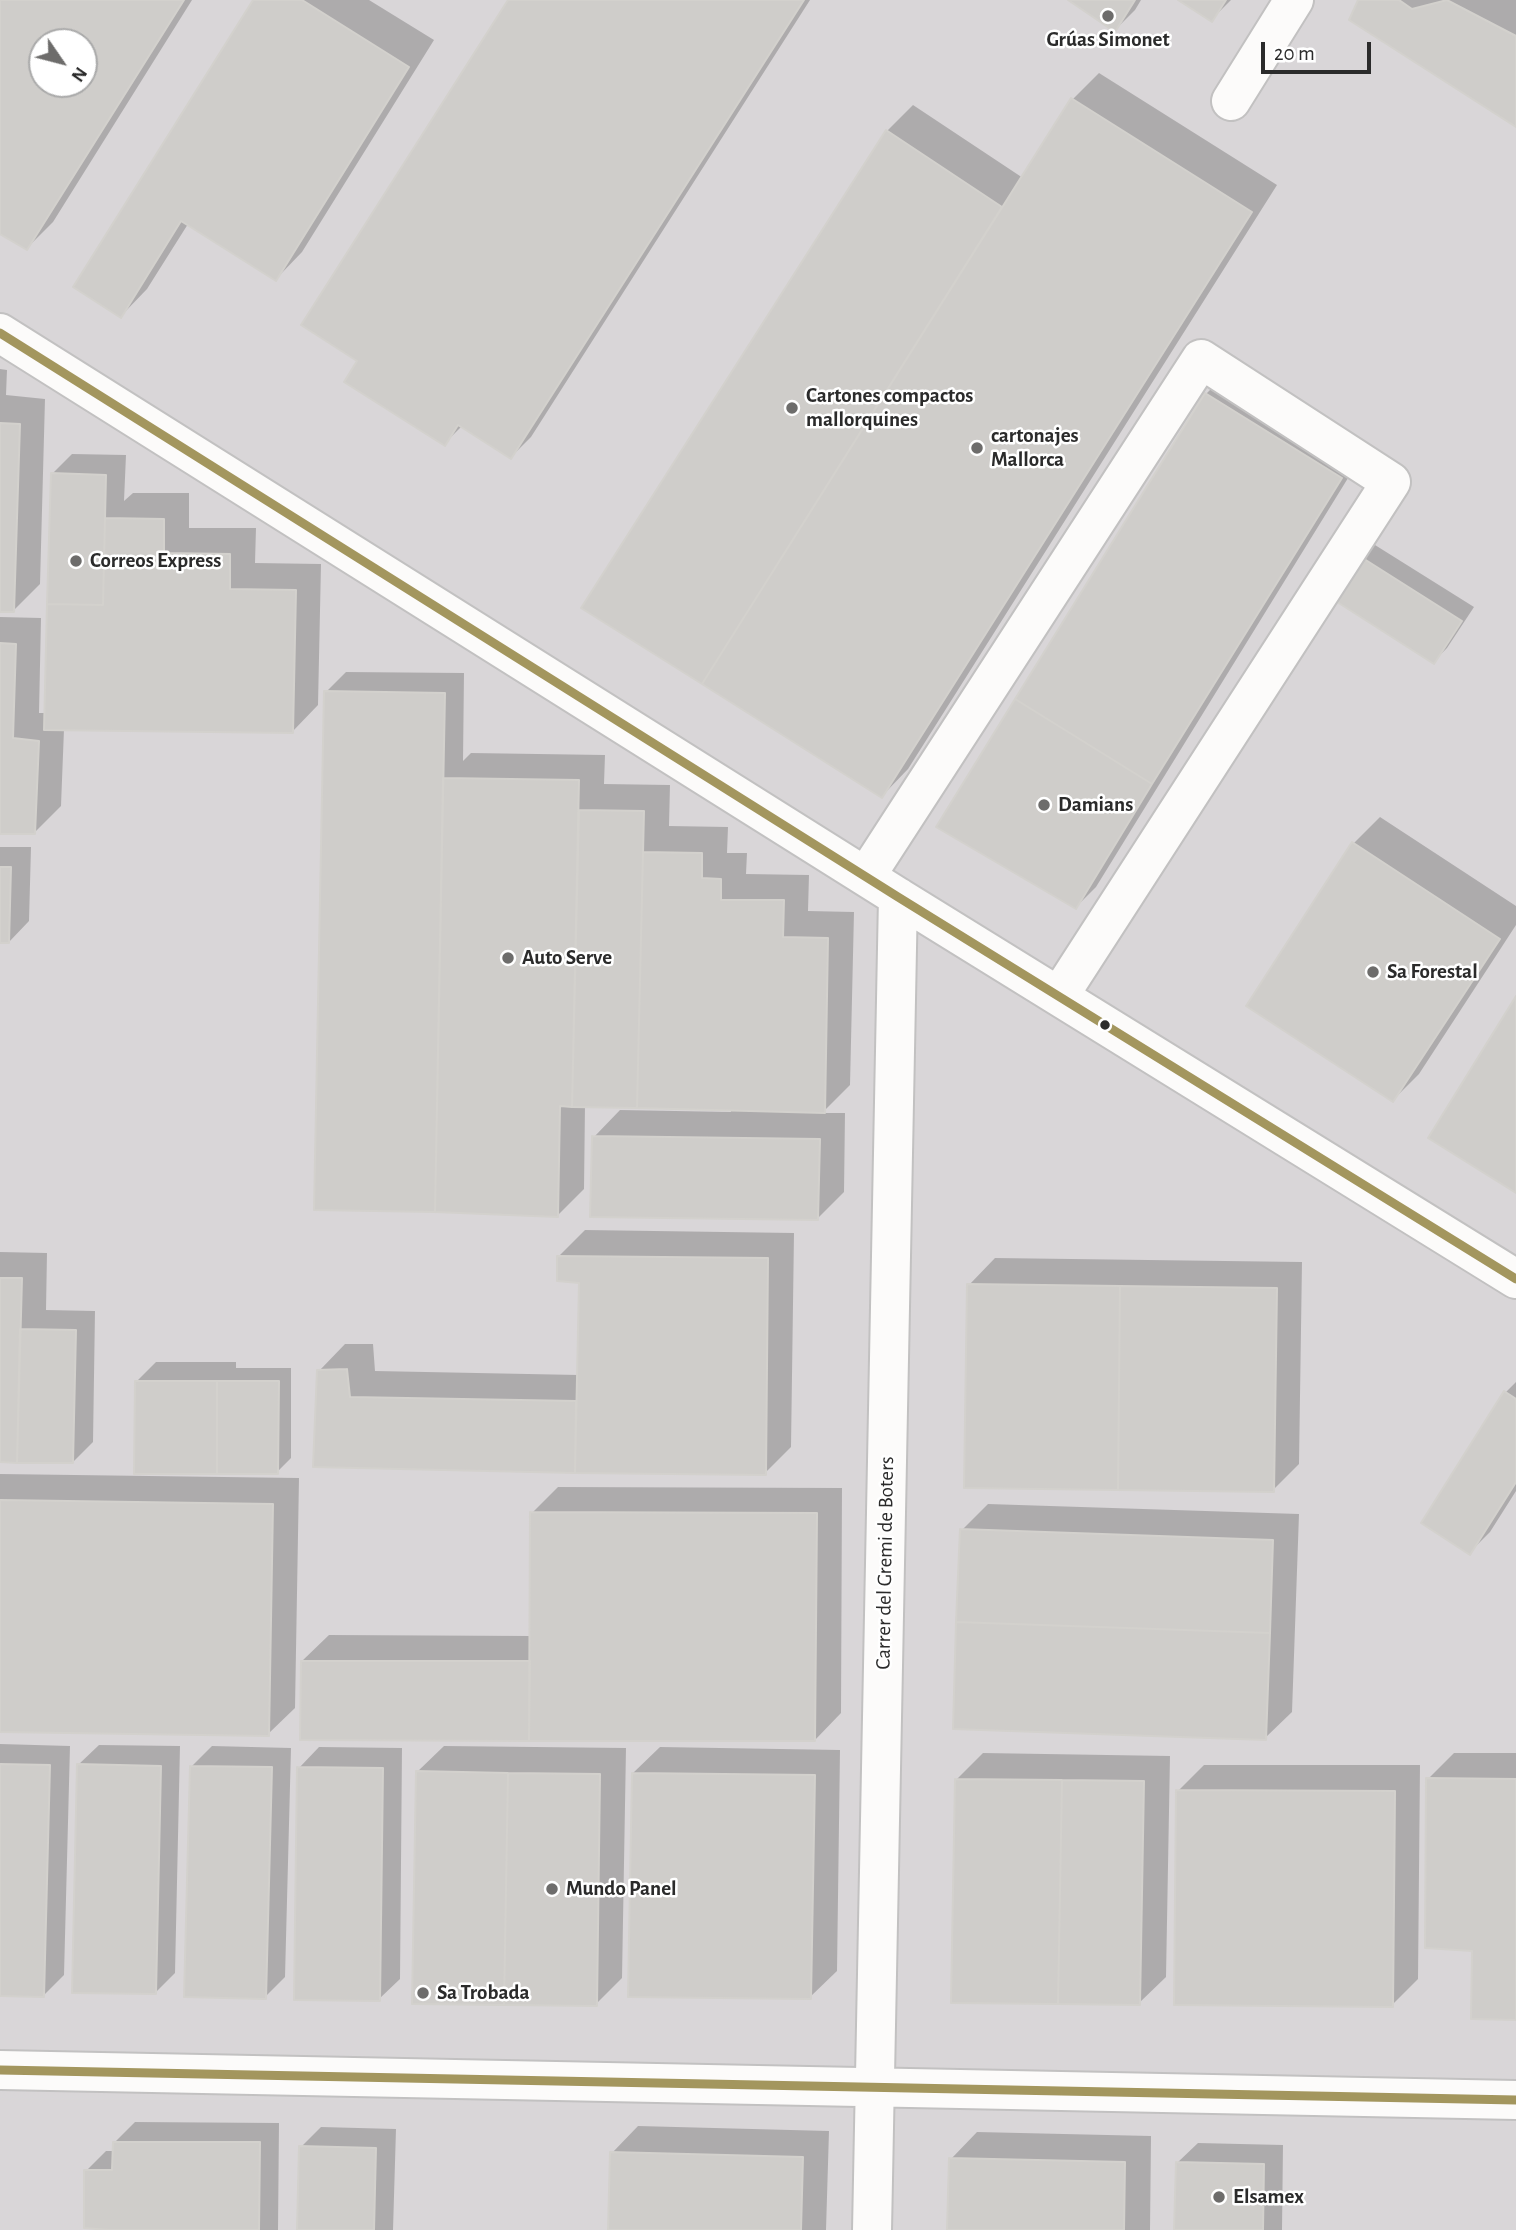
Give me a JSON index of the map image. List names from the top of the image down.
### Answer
{
  "streets": {
    "street": ["Carrer del Gremi de Boters"]
  },
  "places": [
    "Grúas Simonet",
    "Cartones compactos mallorquines",
    "cartonajes Mallorca",
    "Correos Express",
    "Damians",
    "Auto Serve",
    "Sa Forestal",
    "Mundo Panel",
    "Sa Trobada",
    "Elsamex"
  ],
  "scale_bar": "20 m",
  "north": "bottom right"
}
